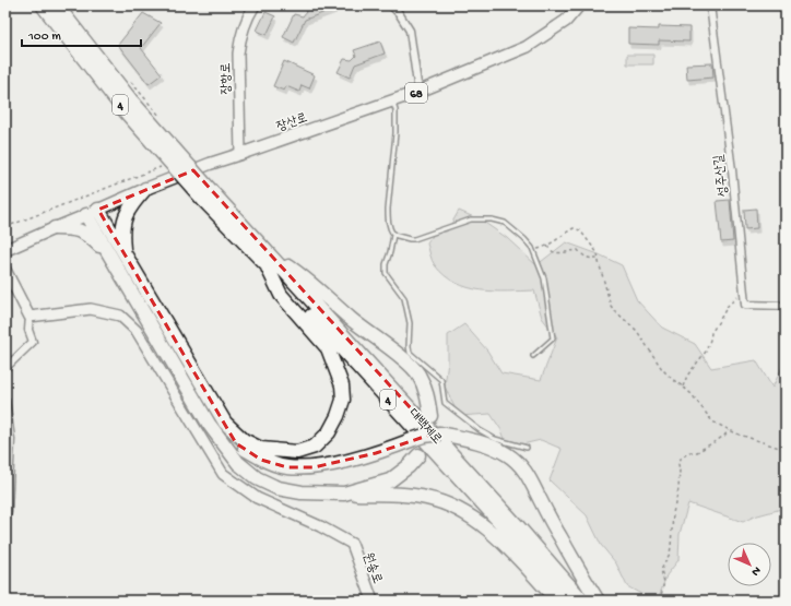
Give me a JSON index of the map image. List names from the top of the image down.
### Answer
{
  "streets": {
    "highway": ["4", "대백제로"],
    "main road": ["68", "장산로"],
    "street": ["장항로", "성주산길", "원송로"]
  },
  "crossings": [
    ["장항로", "장산로"],
    ["4", "대백제로"]
  ],
  "scale_bar": "100 m",
  "north": "bottom right"
}
